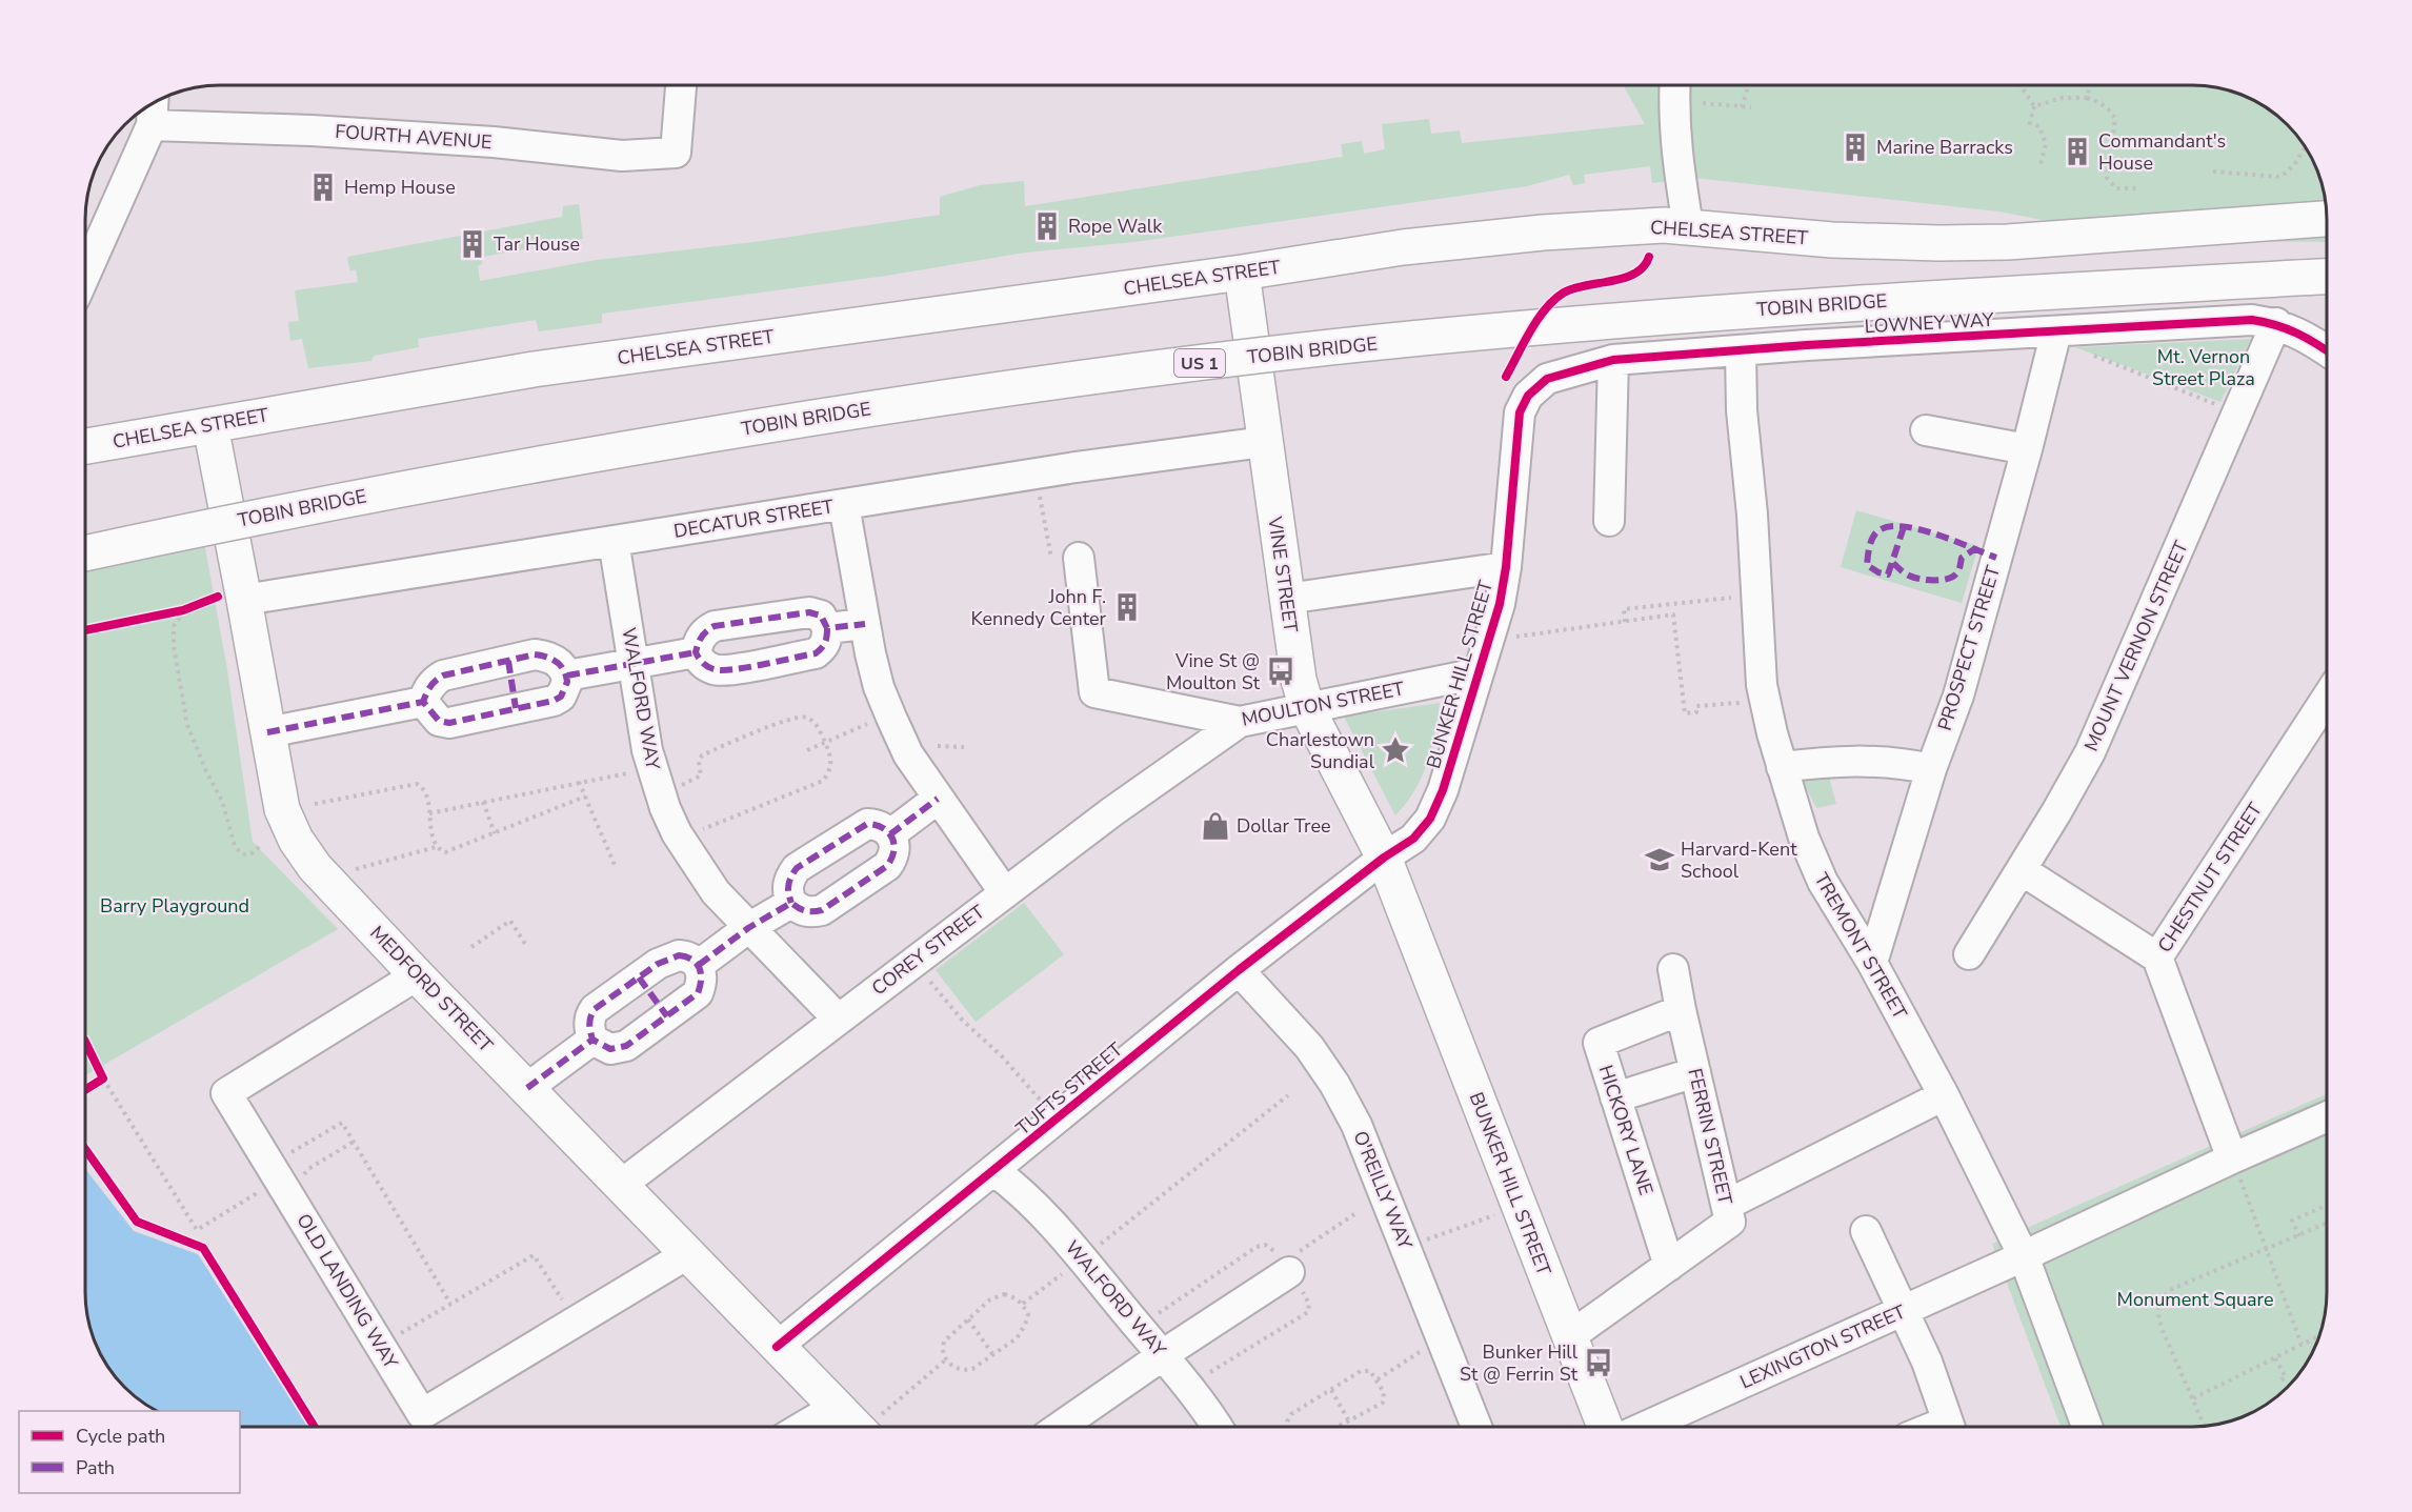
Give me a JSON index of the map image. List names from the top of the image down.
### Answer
{
  "streets": {
    "main road": [
      "CHELSEA STREET",
      "TOBIN BRIDGE",
      "US 1",
      "VINE STREET",
      "BUNKER HILL STREET",
      "MEDFORD STREET"
    ],
    "street": [
      "FOURTH AVENUE",
      "LOWNEY WAY",
      "DECATUR STREET",
      "MOUNT VERNON STREET",
      "PROSPECT STREET",
      "WALFORD WAY",
      "MOULTON STREET",
      "CHESTNUT STREET",
      "TREMONT STREET",
      "COREY STREET",
      "TUFTS STREET",
      "HICKORY LANE",
      "FERRIN STREET",
      "O'REILLY WAY",
      "OLD LANDING WAY",
      "LEXINGTON STREET"
    ]
  },
  "crossings": [
    ["CHELSEA STREET", "VINE STREET"],
    ["CHELSEA STREET", "MEDFORD STREET"],
    ["LOWNEY WAY", "MOUNT VERNON STREET"],
    ["LOWNEY WAY", "PROSPECT STREET"],
    ["LOWNEY WAY", "BUNKER HILL STREET"],
    ["LOWNEY WAY", "TREMONT STREET"],
    ["DECATUR STREET", "VINE STREET"],
    ["DECATUR STREET", "WALFORD WAY"],
    ["DECATUR STREET", "MEDFORD STREET"],
    ["VINE STREET", "BUNKER HILL STREET"],
    ["VINE STREET", "MOULTON STREET"],
    ["VINE STREET", "TUFTS STREET"],
    ["PROSPECT STREET", "TREMONT STREET"],
    ["BUNKER HILL STREET", "MOULTON STREET"],
    ["BUNKER HILL STREET", "TUFTS STREET"],
    ["BUNKER HILL STREET", "FERRIN STREET"],
    ["WALFORD WAY", "COREY STREET"],
    ["WALFORD WAY", "TUFTS STREET"],
    ["MOULTON STREET", "COREY STREET"],
    ["TREMONT STREET", "LEXINGTON STREET"],
    ["COREY STREET", "MEDFORD STREET"],
    ["MEDFORD STREET", "TUFTS STREET"],
    ["MEDFORD STREET", "OLD LANDING WAY"],
    ["TUFTS STREET", "O'REILLY WAY"],
    ["HICKORY LANE", "FERRIN STREET"]
  ],
  "parks": ["Mt. Vernon Street Plaza", "Barry Playground", "Monument Square"],
  "places": {
    "building": [
      "Marine Barracks",
      "Commandant's House",
      "Hemp House",
      "Rope Walk",
      "Tar House",
      "John F. Kennedy Center"
    ],
    "bus stop": ["Vine St @ Moulton St", "Bunker Hill St @ Ferrin St"],
    "place": ["Charlestown Sundial"],
    "shop": ["Dollar Tree"],
    "school or university": ["Harvard-Kent School"]
  },
  "legend": ["Cycle path", "Path"]
}
